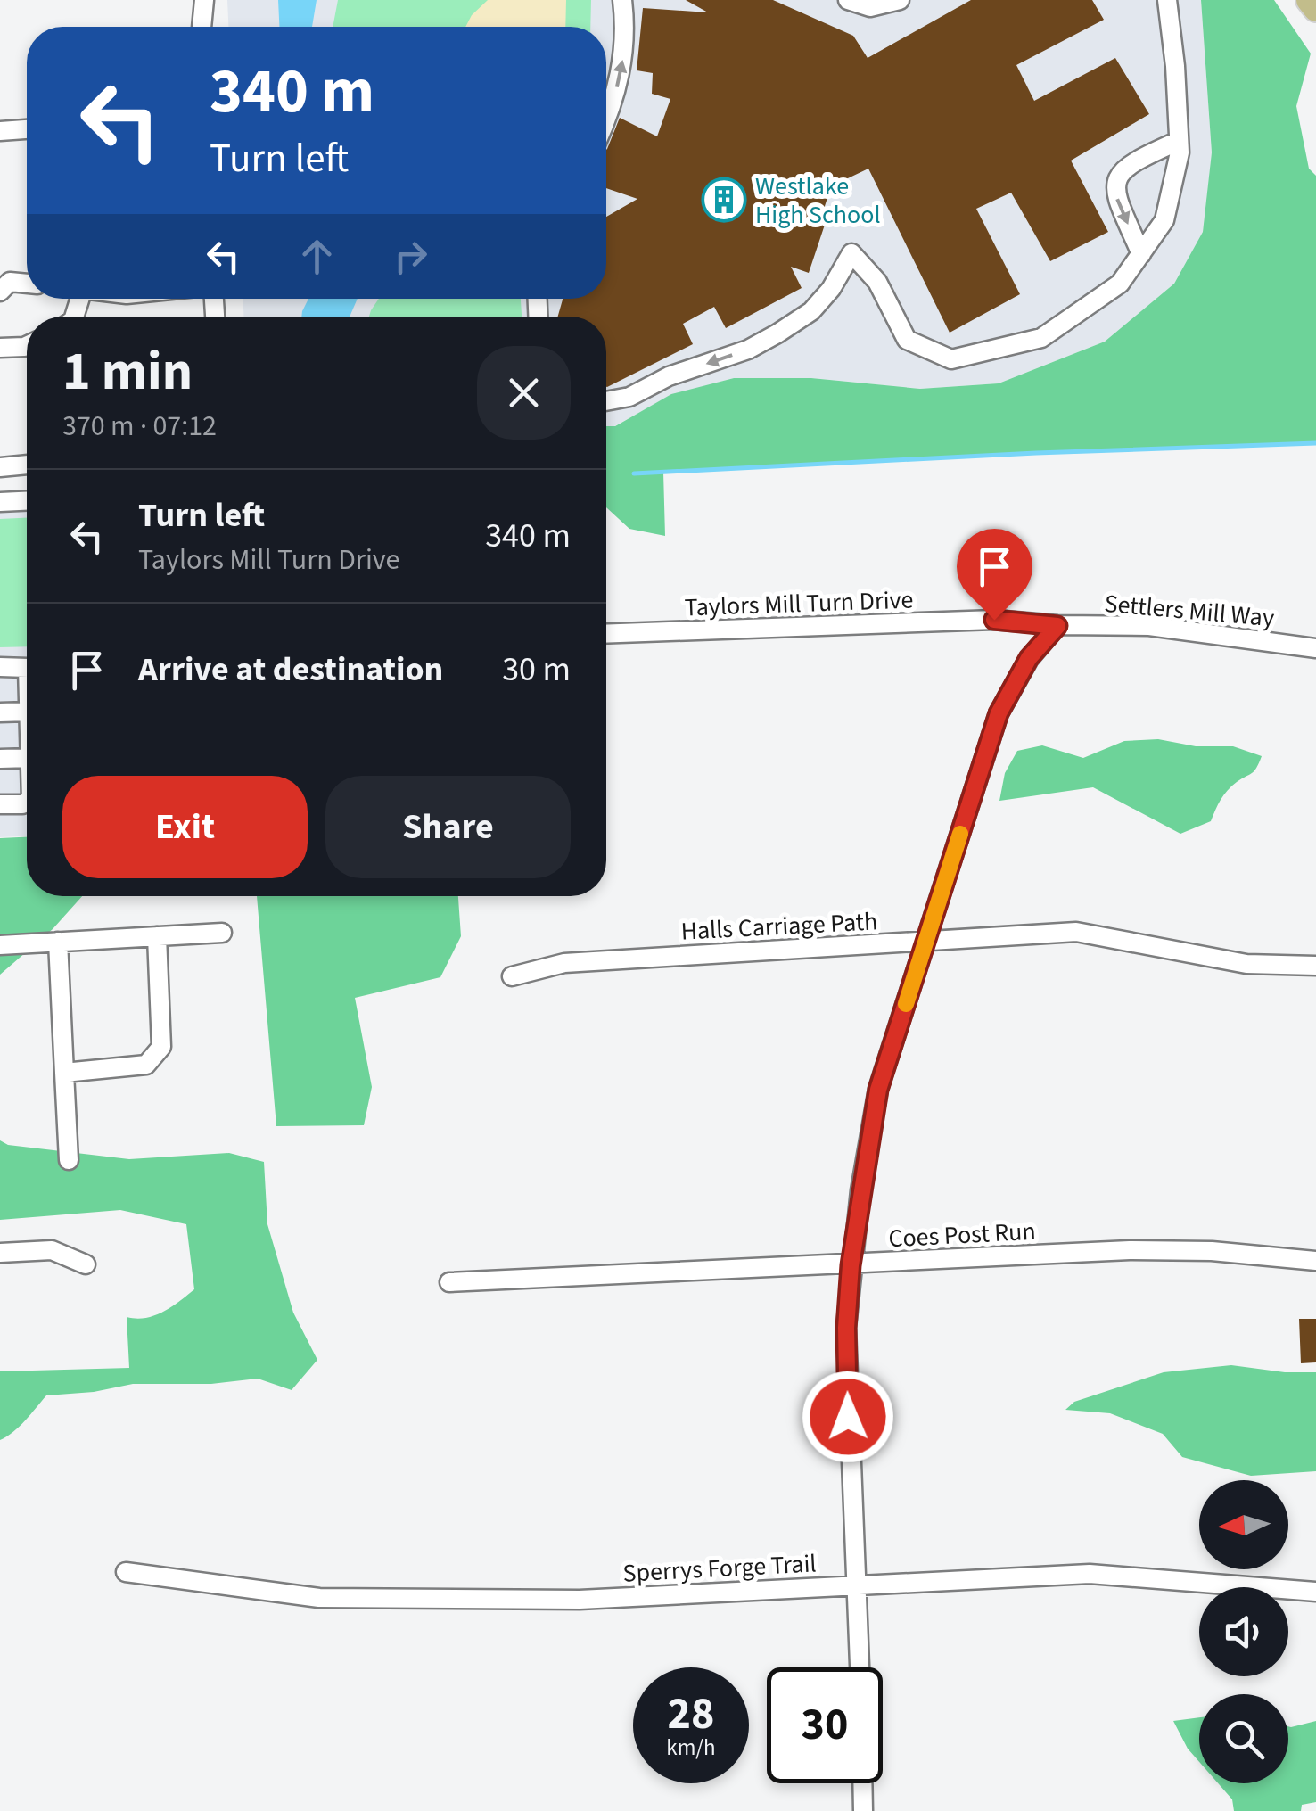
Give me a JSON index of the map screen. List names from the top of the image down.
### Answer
{
  "streets": {
    "street": [
      "Taylors Mill Turn Drive",
      "Settlers Mill Way",
      "Halls Carriage Path",
      "Coes Post Run",
      "Sperrys Forge Trail"
    ]
  },
  "crossings": [
    ["Taylors Mill Turn Drive", "Settlers Mill Way"]
  ],
  "places": {
    "building": ["Westlake High School"]
  },
  "north": "left",
  "page": {
    "turn": ["340 m", "Turn left"],
    "heading": ["1 min", "370 m · 07:12"],
    "list": [
      {
        "name": "Turn left",
        "note": "Taylors Mill Turn Drive",
        "value": "340 m"
      },
      {
        "name": "Arrive at destination",
        "value": "30 m"
      }
    ],
    "buttons": ["Exit", "Share"],
    "speed": "28 km/h",
    "limit": "30"
  }
}
